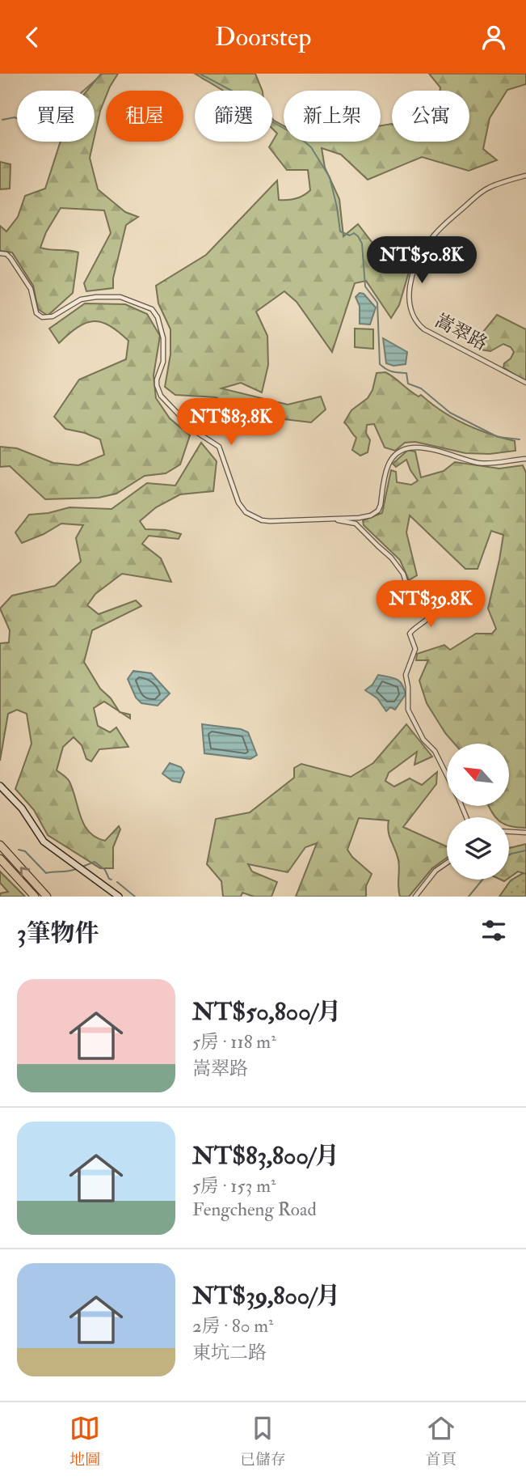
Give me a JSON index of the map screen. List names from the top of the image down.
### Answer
{
  "streets": {
    "street": ["嵩翠路"]
  },
  "north": "top left",
  "page": {
    "header": "Doorstep",
    "chip": [
      "買屋",
      "租屋",
      "篩選",
      "新上架",
      "公寓"
    ],
    "price": ["NT$50.8K", "NT$83.8K", "NT$39.8K"],
    "heading": "3筆物件",
    "list": [
      {
        "name": "NT$50,800/月",
        "note": "5房 · 118 m² · 嵩翠路"
      },
      {
        "name": "NT$83,800/月",
        "note": "5房 · 153 m² · Fengcheng Road"
      },
      {
        "name": "NT$39,800/月",
        "note": "2房 · 80 m² · 東坑二路"
      }
    ],
    "tabs": ["地圖", "已儲存", "首頁"]
  }
}
